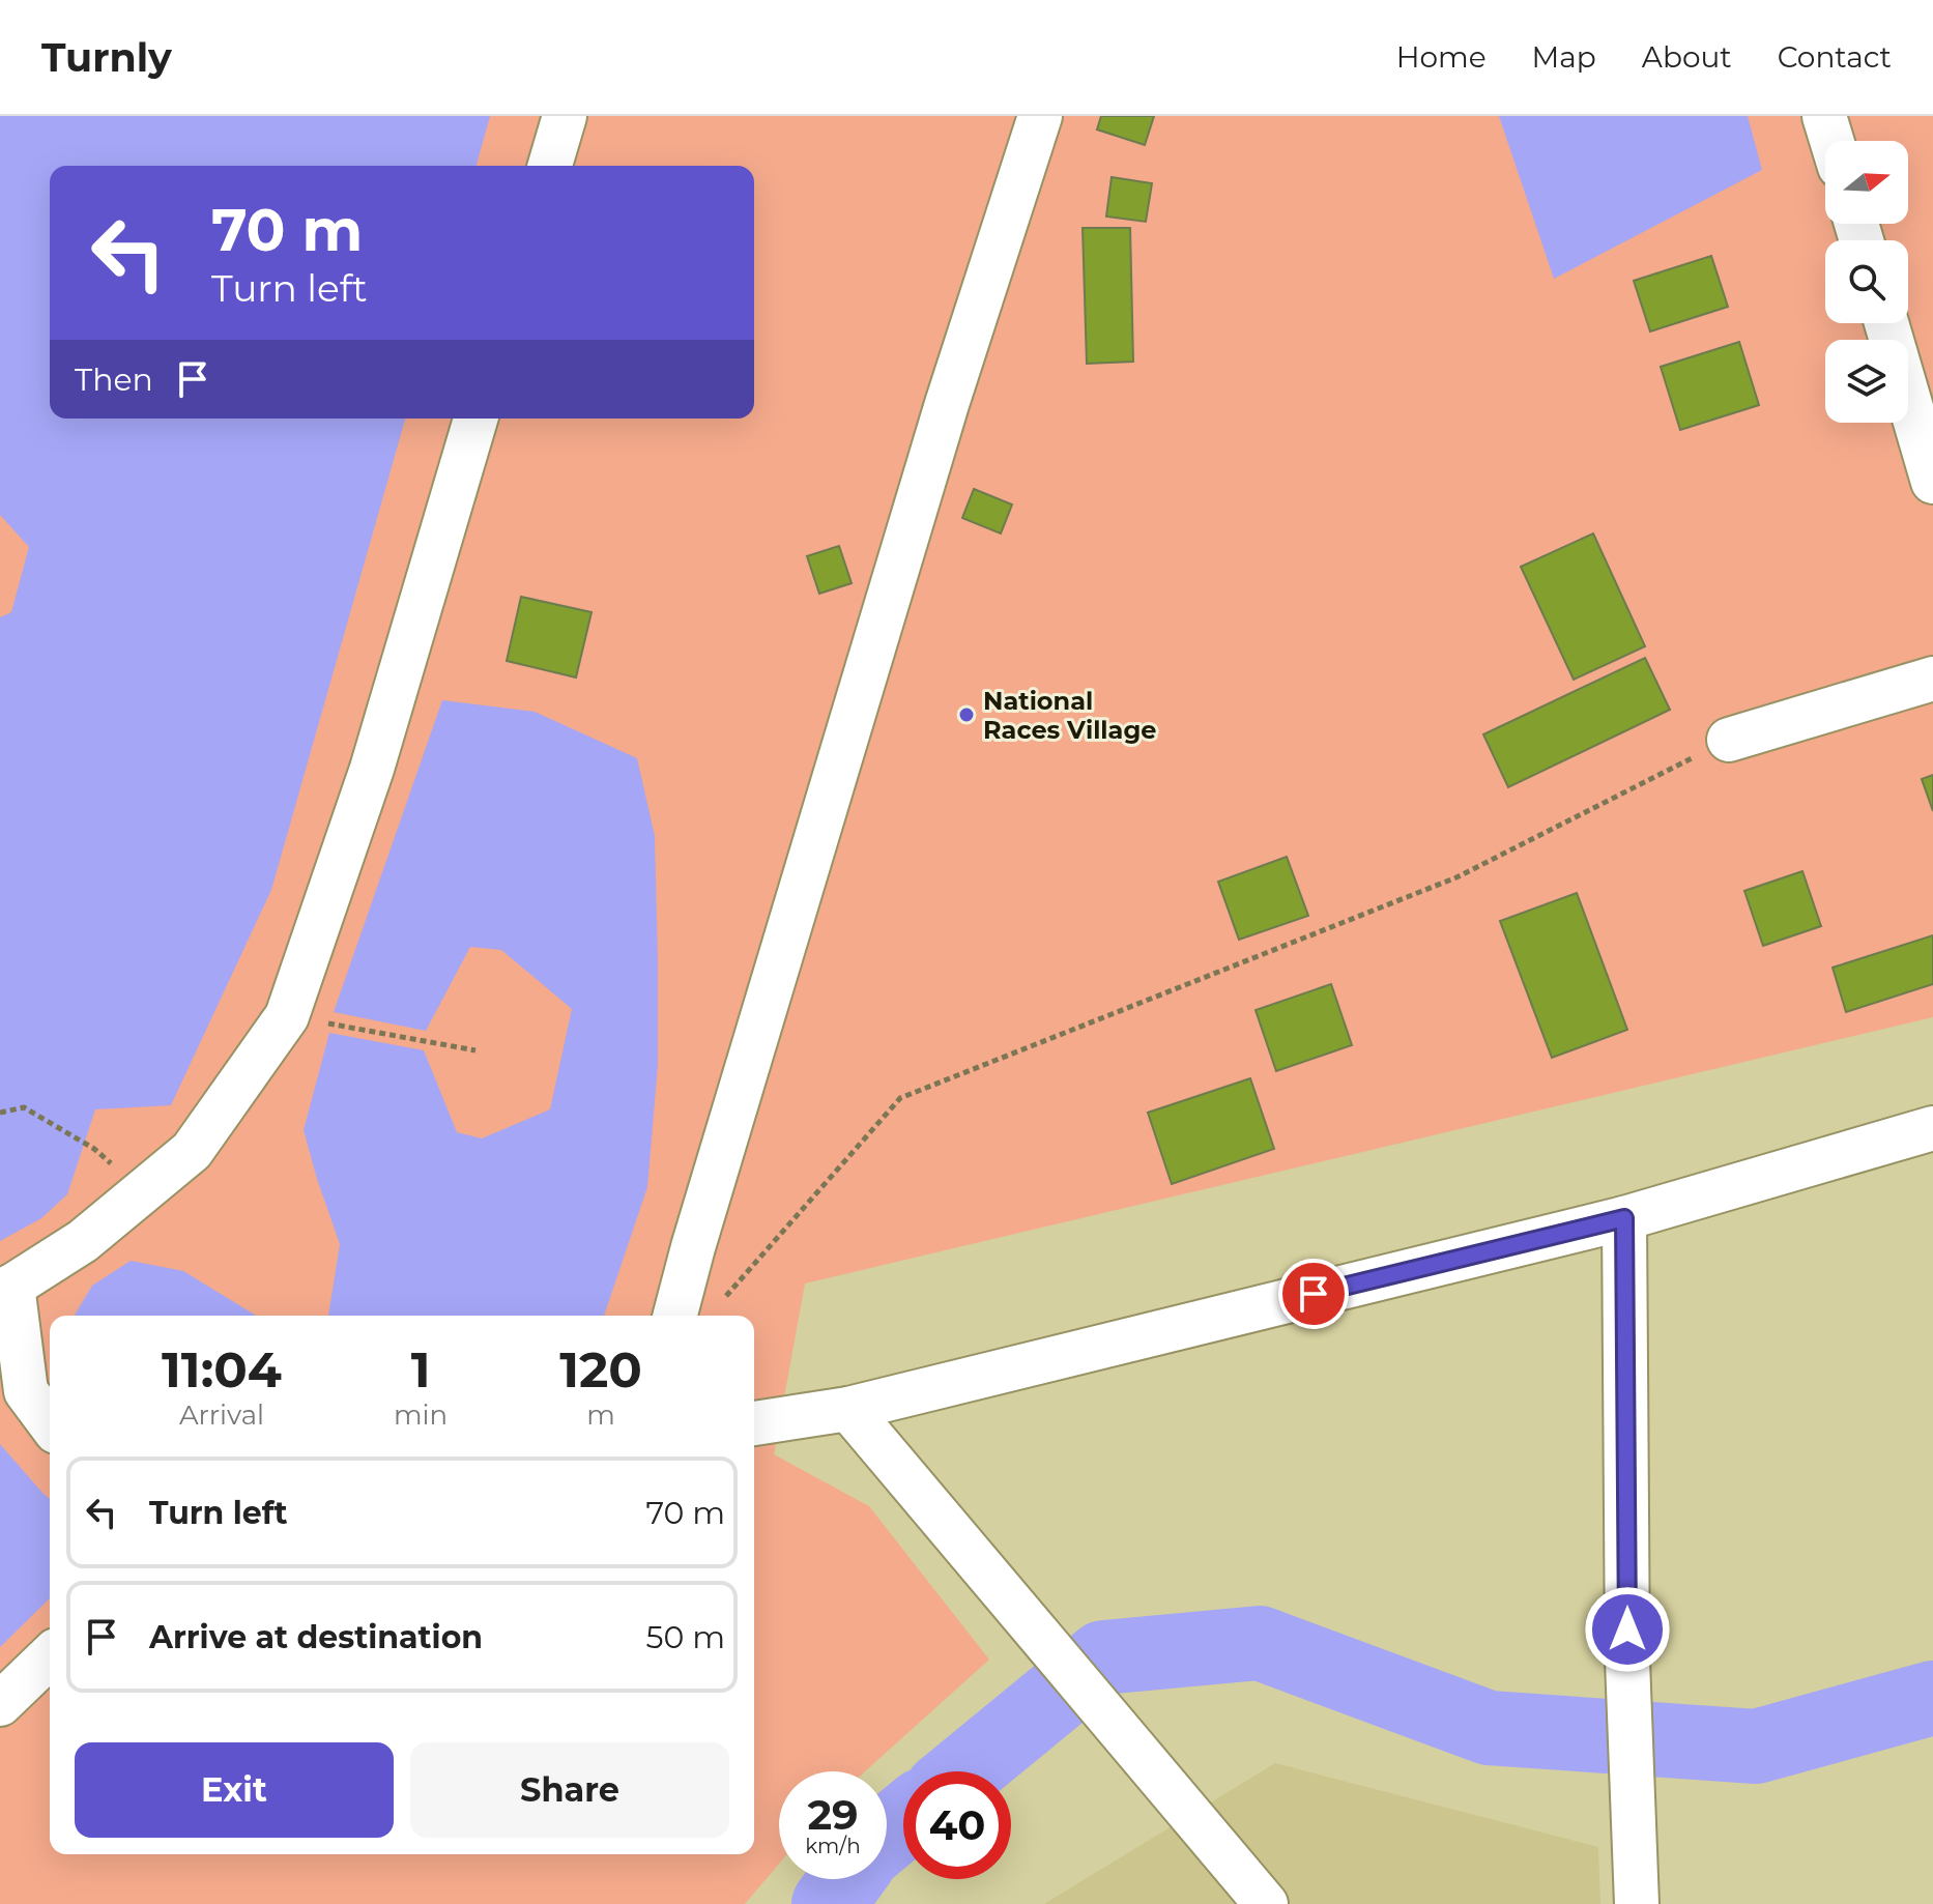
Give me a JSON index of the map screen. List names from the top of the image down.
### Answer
{
  "places": ["National Races Village"],
  "north": "right",
  "page": {
    "header": "Turnly",
    "nav": [
      "Home",
      "Map",
      "About",
      "Contact"
    ],
    "turn": ["70 m", "Turn left"],
    "then": "Then",
    "eta": [
      "11:04",
      "Arrival",
      "1",
      "min",
      "120",
      "m"
    ],
    "list": [
      {
        "name": "Turn left",
        "value": "70 m"
      },
      {
        "name": "Arrive at destination",
        "value": "50 m"
      }
    ],
    "buttons": ["Exit", "Share"],
    "speed": "29 km/h",
    "limit": "40"
  }
}
